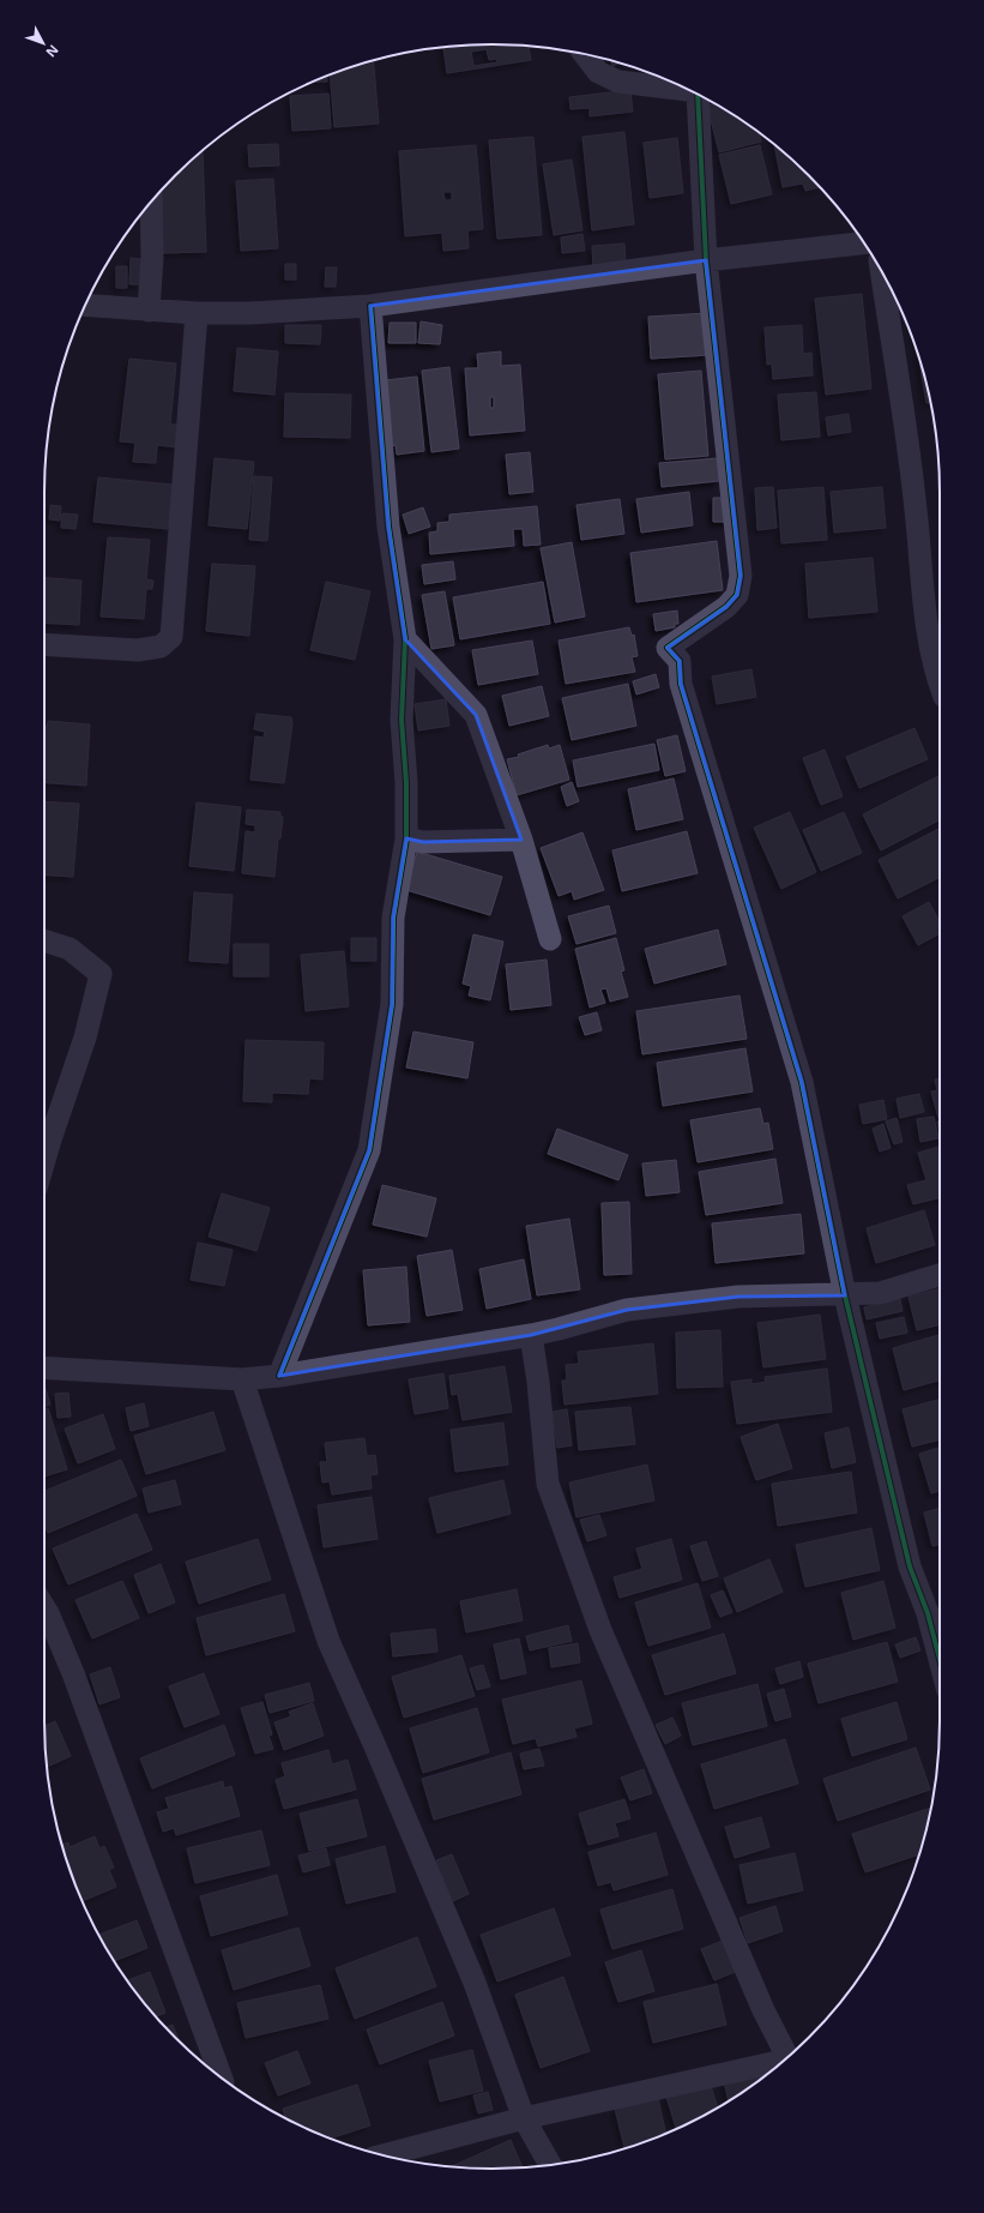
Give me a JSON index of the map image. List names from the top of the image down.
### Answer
{
  "north": "bottom right"
}
